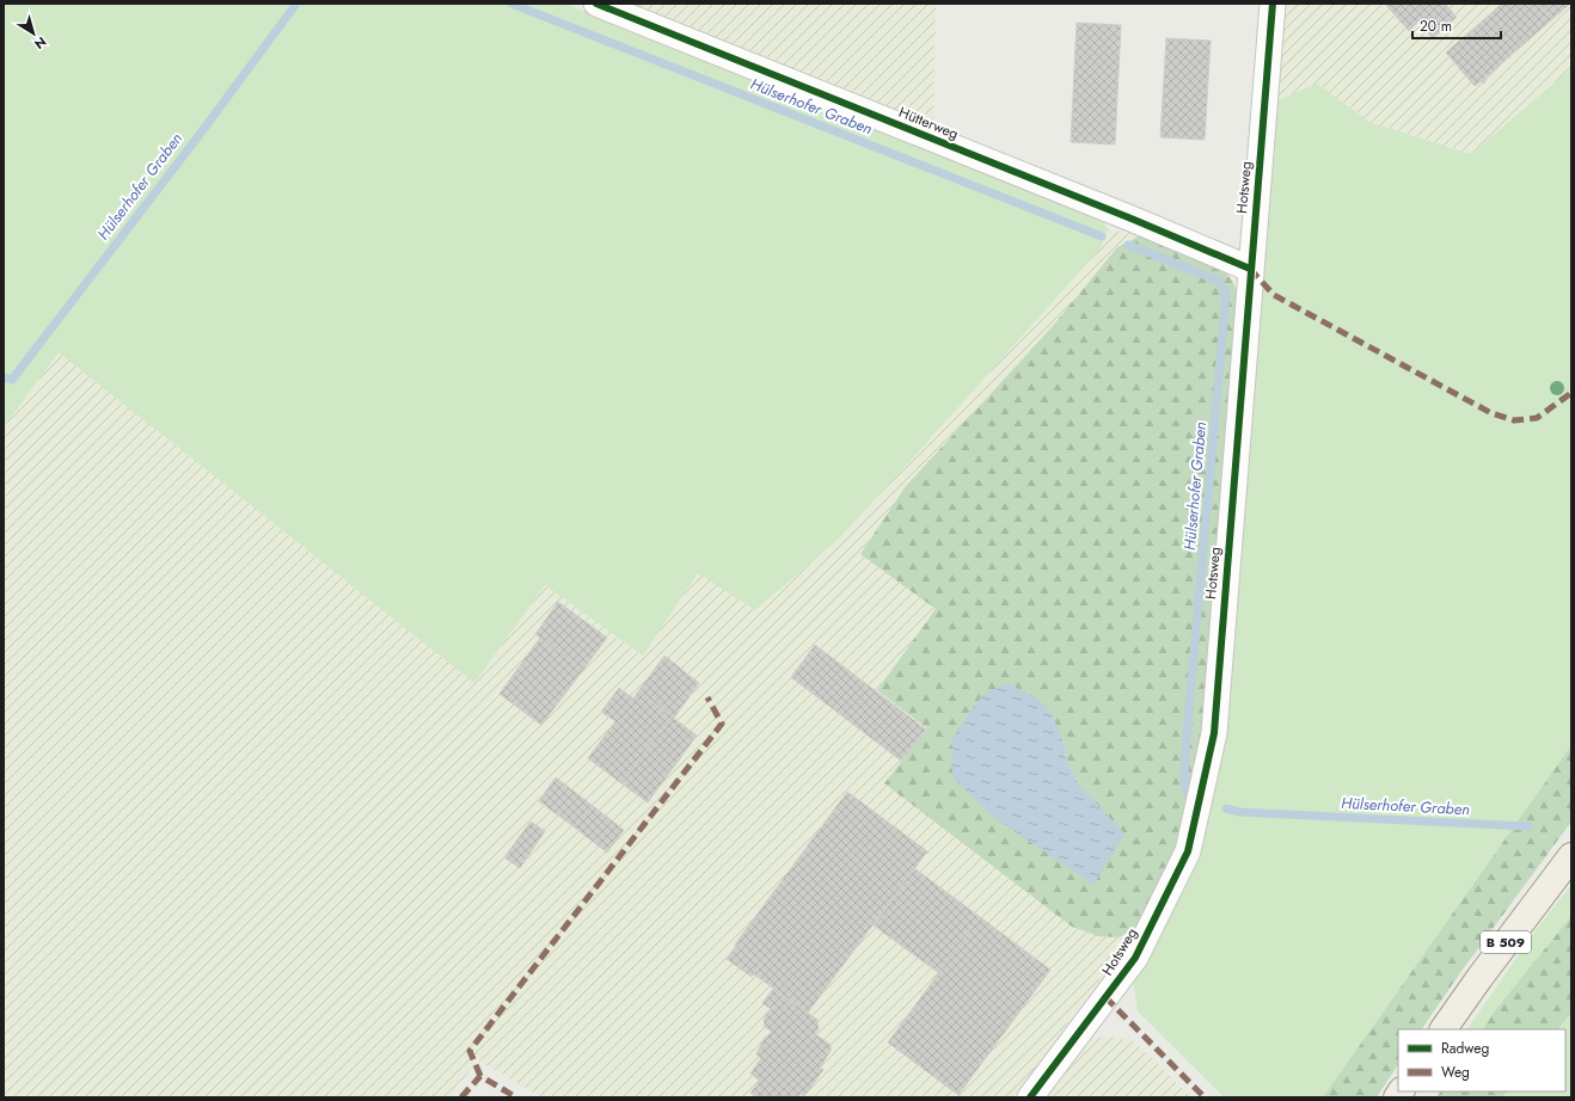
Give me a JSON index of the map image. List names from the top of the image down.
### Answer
{
  "streets": {
    "main road": ["B 509"],
    "street": ["Hütterweg", "Hotsweg"]
  },
  "crossings": [
    ["Hütterweg", "Hotsweg"]
  ],
  "water": ["Hülserhofer Graben"],
  "legend": ["Radweg", "Weg"],
  "scale_bar": "20 m",
  "north": "bottom right"
}
